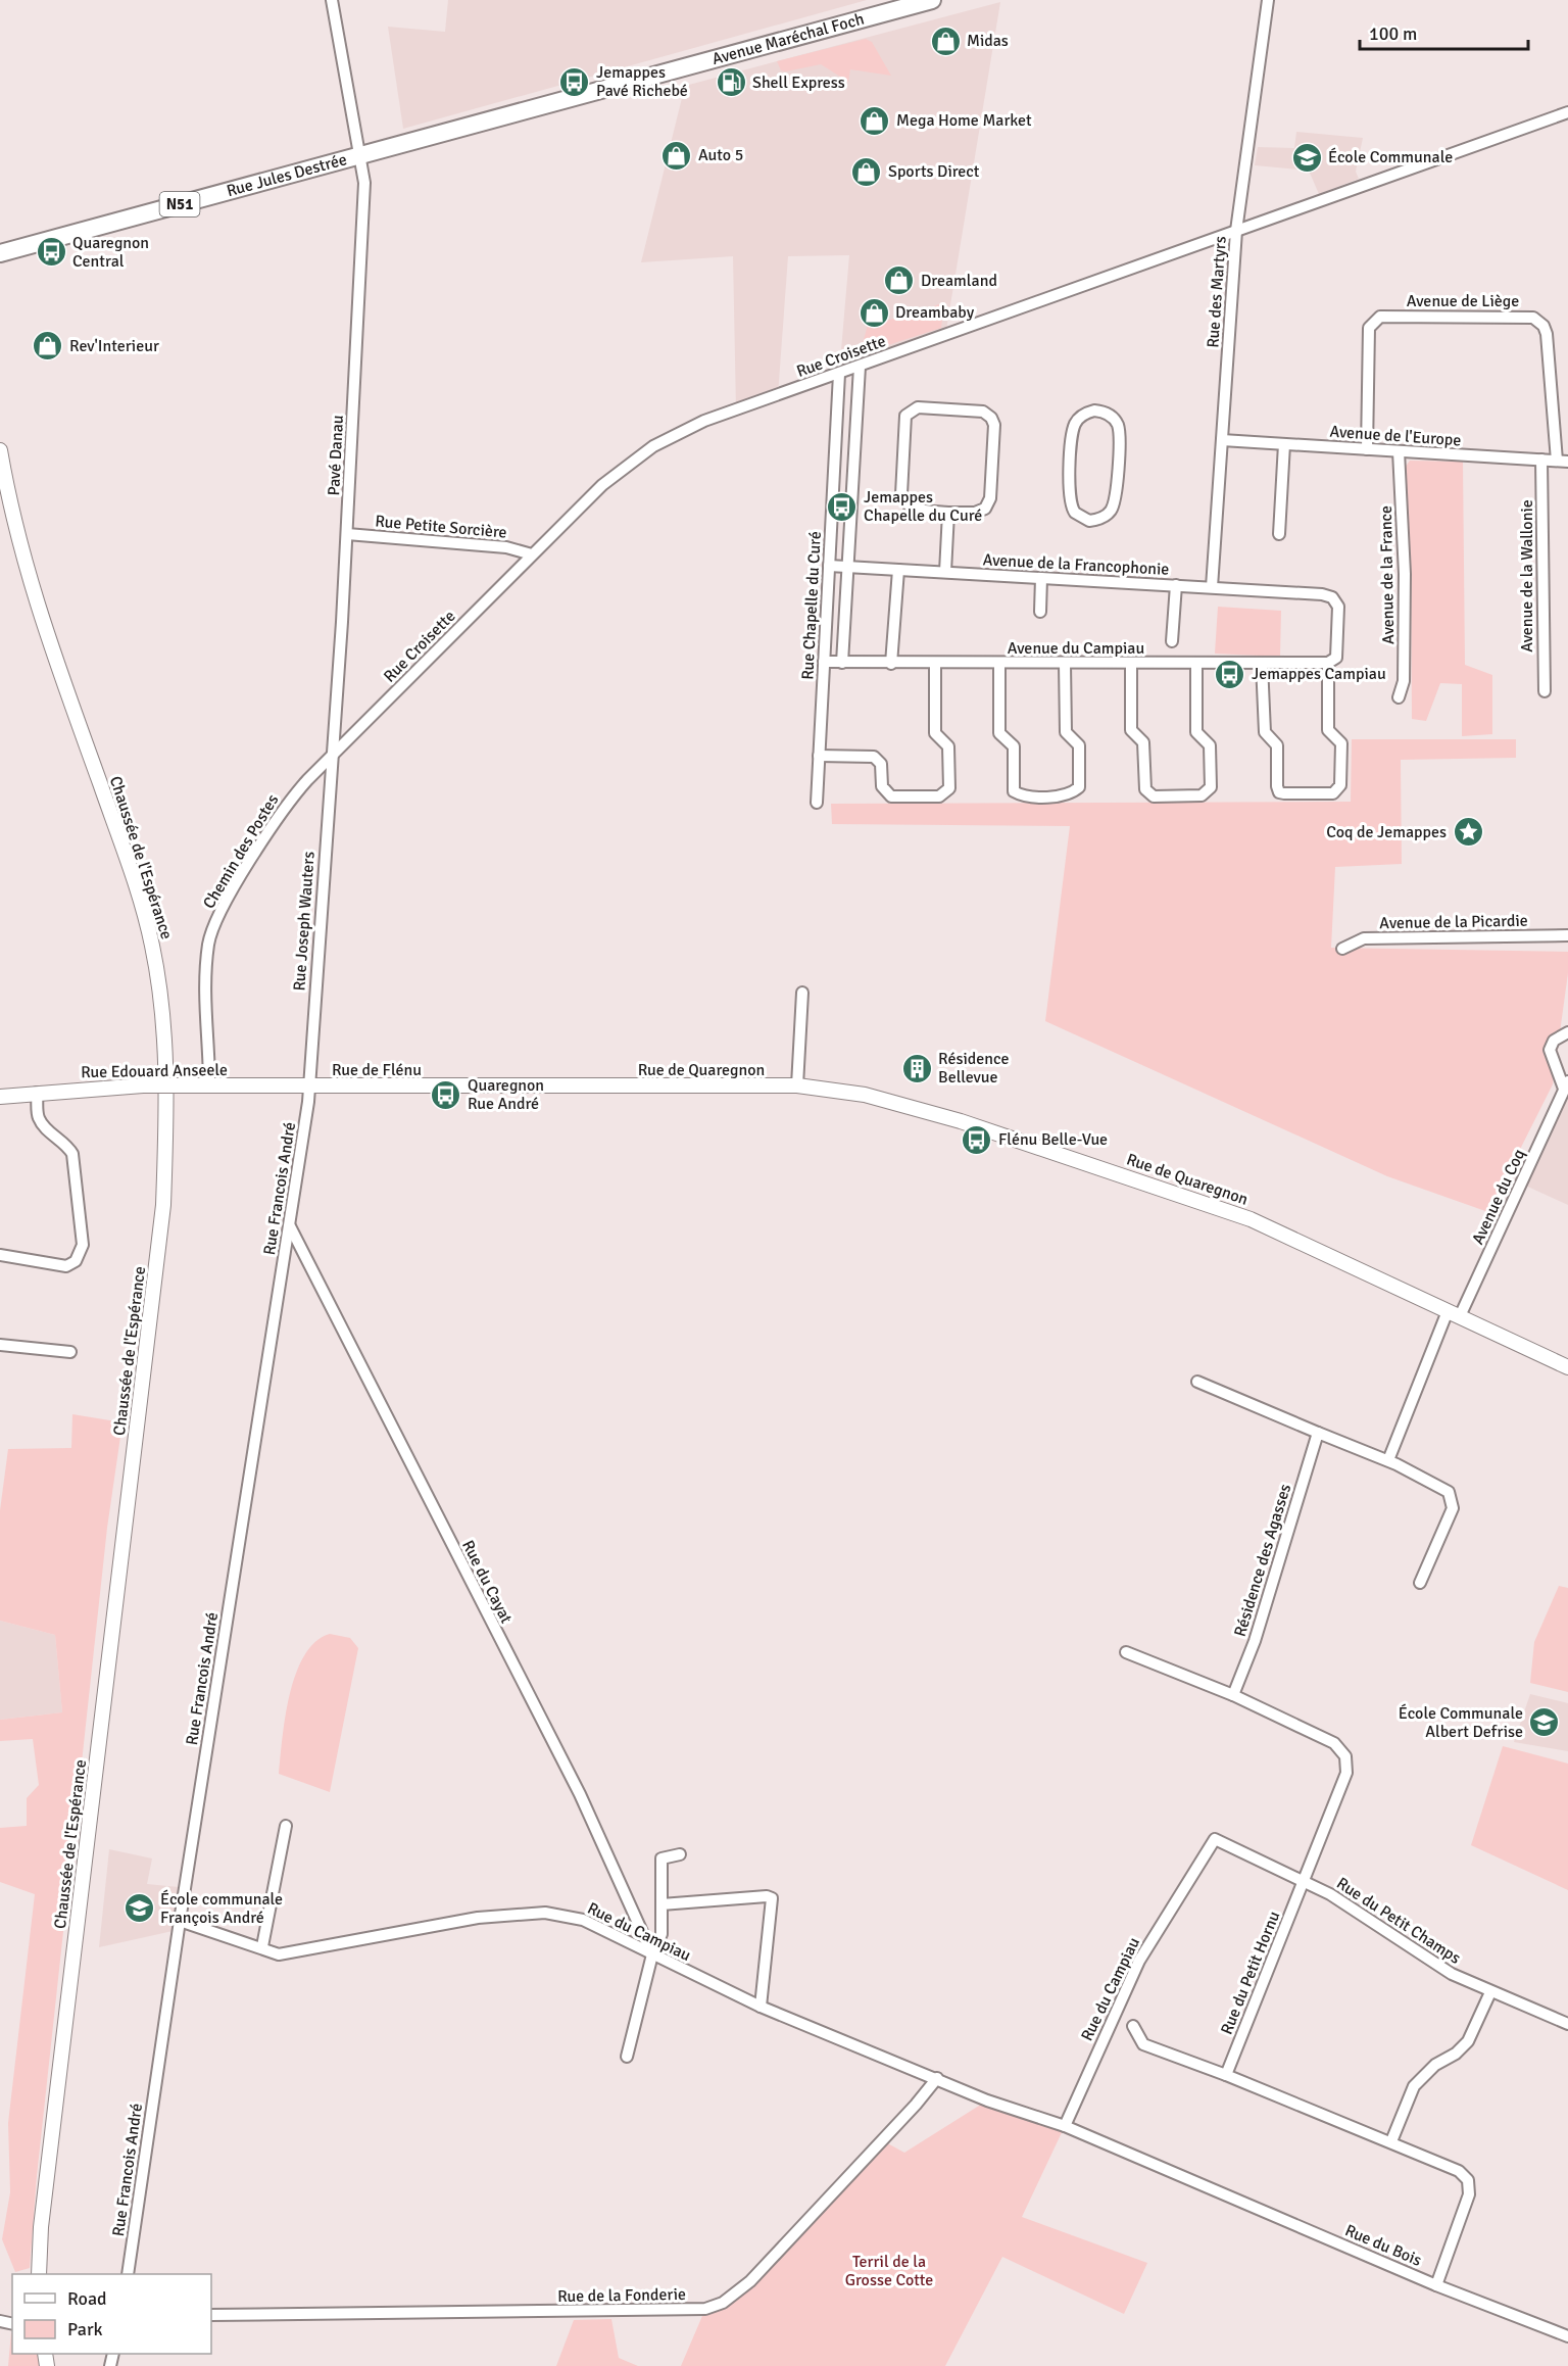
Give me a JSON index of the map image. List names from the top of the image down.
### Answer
{
  "streets": {
    "main road": [
      "Avenue Maréchal Foch",
      "Rue Jules Destrée",
      "N51",
      "Chaussée de l'Espérance",
      "Rue de Flénu",
      "Rue de Quaregnon",
      "Rue Edouard Anseele"
    ],
    "street": [
      "Rue des Martyrs",
      "Avenue de Liège",
      "Rue Croisette",
      "Avenue de l'Europe",
      "Pavé Danau",
      "Rue Petite Sorcière",
      "Avenue de la Francophonie",
      "Avenue de la France",
      "Avenue de la Wallonie",
      "Rue Chapelle du Curé",
      "Avenue du Campiau",
      "Chemin des Postes",
      "Rue Joseph Wauters",
      "Avenue de la Picardie",
      "Rue Francois André",
      "Avenue du Coq",
      "Résidence des Agasses",
      "Rue du Cayat",
      "Rue du Petit Champs",
      "Rue du Campiau",
      "Rue du Petit Hornu",
      "Rue du Bois",
      "Rue de la Fonderie"
    ]
  },
  "crossings": [
    ["Avenue Maréchal Foch", "Rue Jules Destrée"],
    ["Avenue Maréchal Foch", "Pavé Danau"],
    ["Rue Jules Destrée", "Pavé Danau"],
    ["Rue des Martyrs", "Rue Croisette"],
    ["Rue des Martyrs", "Avenue de l'Europe"],
    ["Rue des Martyrs", "Avenue de la Francophonie"],
    ["Avenue de Liège", "Avenue de l'Europe"],
    ["Rue Croisette", "Pavé Danau"],
    ["Rue Croisette", "Rue Petite Sorcière"],
    ["Rue Croisette", "Rue Chapelle du Curé"],
    ["Rue Croisette", "Chemin des Postes"],
    ["Rue Croisette", "Rue Joseph Wauters"],
    ["Avenue de l'Europe", "Avenue de la France"],
    ["Avenue de l'Europe", "Avenue de la Wallonie"],
    ["Pavé Danau", "Rue Petite Sorcière"],
    ["Pavé Danau", "Chemin des Postes"],
    ["Pavé Danau", "Rue Joseph Wauters"],
    ["Avenue de la Francophonie", "Rue Chapelle du Curé"],
    ["Avenue de la Francophonie", "Avenue du Campiau"],
    ["Rue Chapelle du Curé", "Avenue du Campiau"],
    ["Chemin des Postes", "Rue Joseph Wauters"],
    ["Chemin des Postes", "Rue Edouard Anseele"],
    ["Rue Joseph Wauters", "Rue de Flénu"],
    ["Rue Joseph Wauters", "Rue Edouard Anseele"],
    ["Rue Joseph Wauters", "Rue Francois André"],
    ["Rue de Flénu", "Rue de Quaregnon"],
    ["Rue de Flénu", "Rue Edouard Anseele"],
    ["Rue de Flénu", "Rue Francois André"],
    ["Rue de Quaregnon", "Avenue du Coq"],
    ["Rue Edouard Anseele", "Rue Francois André"],
    ["Rue Francois André", "Rue du Cayat"],
    ["Rue Francois André", "Rue du Campiau"],
    ["Rue du Cayat", "Rue du Campiau"],
    ["Rue du Petit Champs", "Rue du Campiau"],
    ["Rue du Petit Champs", "Rue du Petit Hornu"],
    ["Rue du Campiau", "Rue du Bois"],
    ["Rue du Campiau", "Rue de la Fonderie"]
  ],
  "parks": ["Terril de la Grosse Cotte"],
  "places": {
    "shop": [
      "Midas",
      "Mega Home Market",
      "Auto 5",
      "Sports Direct",
      "Dreamland",
      "Dreambaby",
      "Rev'Interieur"
    ],
    "bus stop": [
      "Jemappes Pavé Richebé",
      "Quaregnon Central",
      "Jemappes Chapelle du Curé",
      "Jemappes Campiau",
      "Quaregnon Rue André",
      "Flénu Belle-Vue"
    ],
    "fuel station": ["Shell Express"],
    "school or university": ["École Communale", "École Communale Albert Defrise", "École communale François André"],
    "place": ["Coq de Jemappes"],
    "building": ["Résidence Bellevue"]
  },
  "legend": ["Road", "Park"],
  "scale_bar": "100 m"
}
